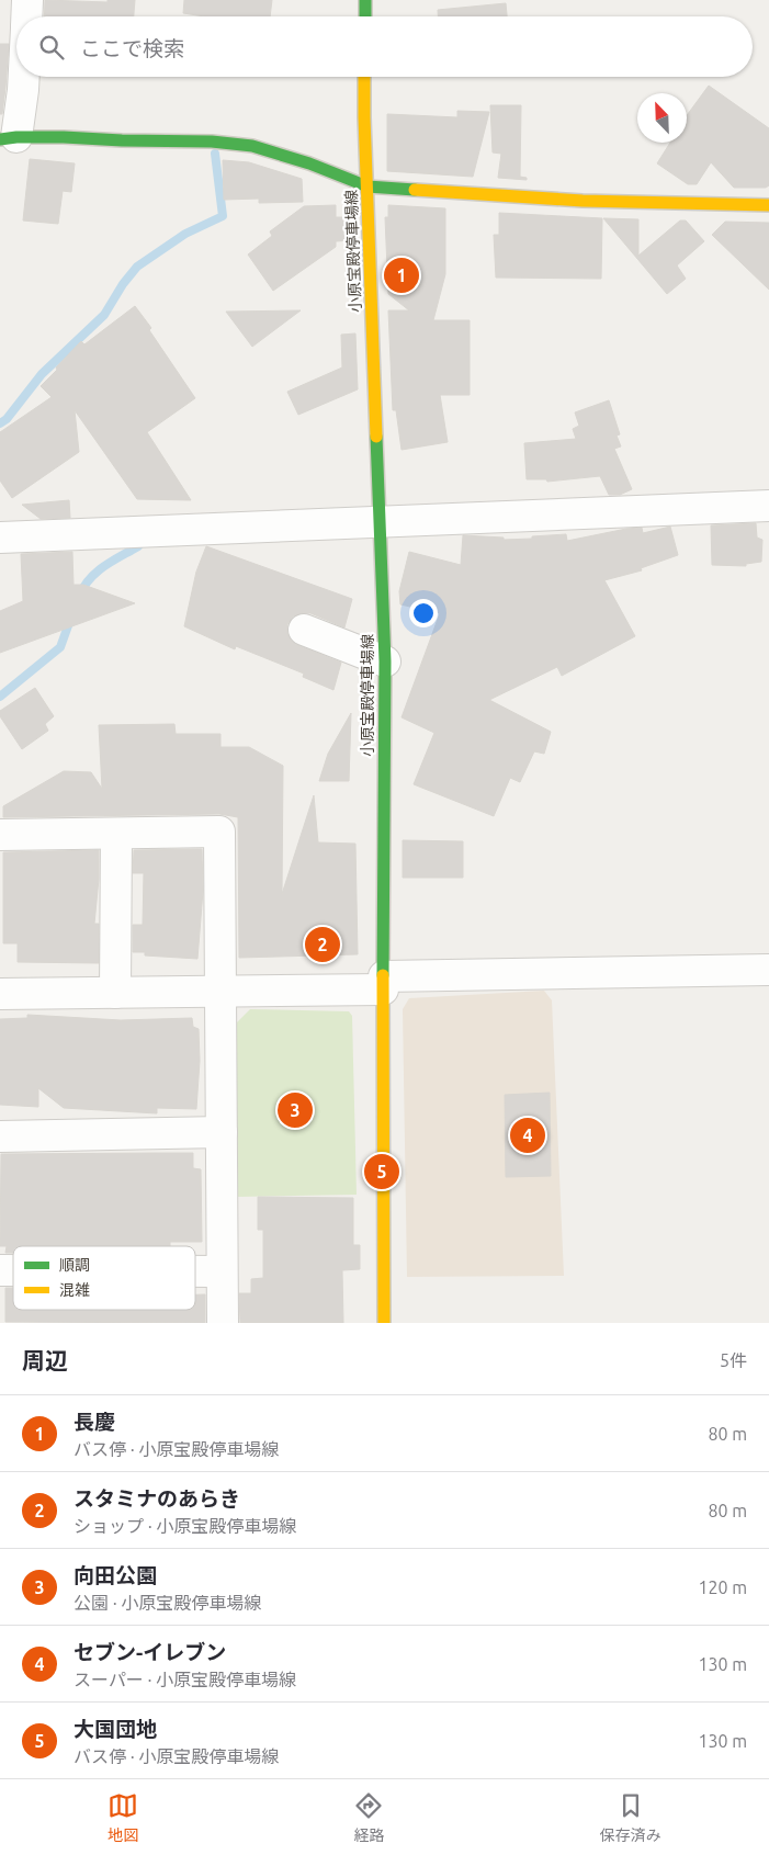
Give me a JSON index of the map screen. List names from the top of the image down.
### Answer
{
  "streets": {
    "main road": ["小原宝殿停車場線"]
  },
  "legend": ["順調", "混雑"],
  "north": "top left",
  "page": {
    "search": "ここで検索",
    "pins": [
      "1",
      "2",
      "3",
      "4",
      "5"
    ],
    "heading": ["周辺", "5件"],
    "list": [
      {
        "mark": "1",
        "name": "長慶",
        "note": "バス停 · 小原宝殿停車場線",
        "value": "80 m"
      },
      {
        "mark": "2",
        "name": "スタミナのあらき",
        "note": "ショップ · 小原宝殿停車場線",
        "value": "80 m"
      },
      {
        "mark": "3",
        "name": "向田公園",
        "note": "公園 · 小原宝殿停車場線",
        "value": "120 m"
      },
      {
        "mark": "4",
        "name": "セブン-イレブン",
        "note": "スーパー · 小原宝殿停車場線",
        "value": "130 m"
      },
      {
        "mark": "5",
        "name": "大国団地",
        "note": "バス停 · 小原宝殿停車場線",
        "value": "130 m"
      }
    ],
    "nav": ["地図", "経路", "保存済み"]
  }
}
